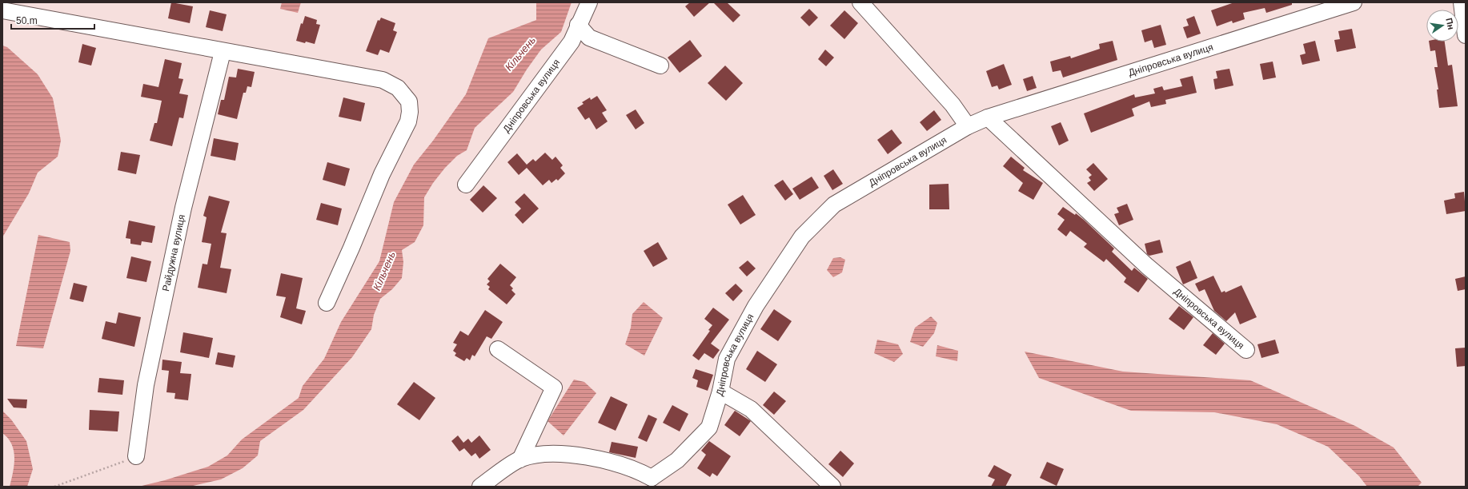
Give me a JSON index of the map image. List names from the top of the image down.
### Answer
{
  "streets": {
    "street": ["Дніпровська вулиця", "Райдужна вулиця"]
  },
  "water": ["Кільчень"],
  "scale_bar": "50 m",
  "north": "right"
}
